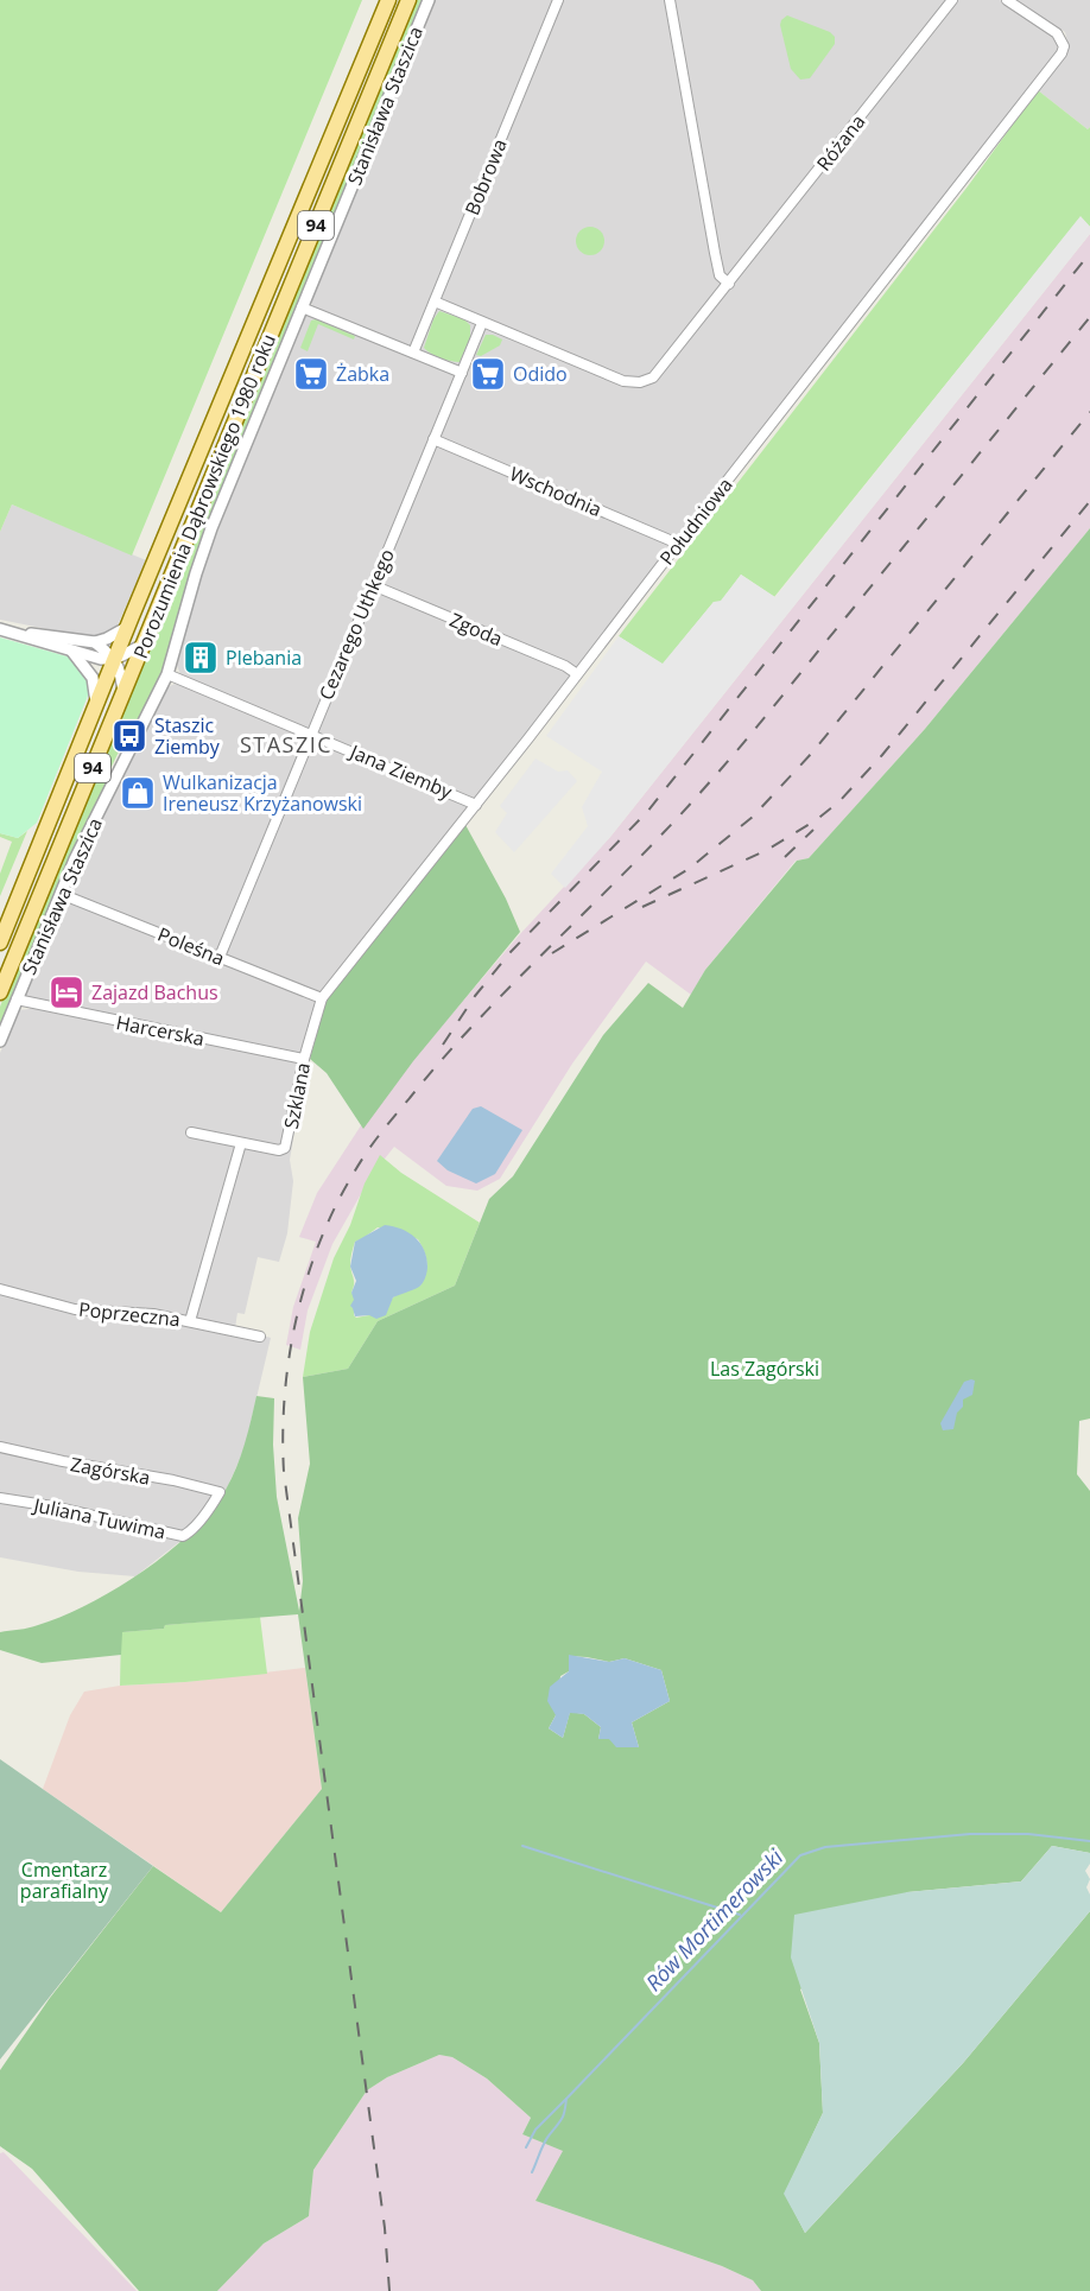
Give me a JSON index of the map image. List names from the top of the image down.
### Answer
{
  "streets": {
    "main road": ["94", "Porozumienia Dąbrowskiego 1980 roku"],
    "street": [
      "Stanisława Staszica",
      "Różana",
      "Bobrowa",
      "Wschodnia",
      "Południowa",
      "Cezarego Uthkego",
      "Zgoda",
      "Jana Ziemby",
      "Poleśna",
      "Harcerska",
      "Szklana",
      "Poprzeczna",
      "Zagórska",
      "Juliana Tuwima"
    ]
  },
  "crossings": [
    ["Stanisława Staszica", "Jana Ziemby"],
    ["Stanisława Staszica", "Poleśna"],
    ["Stanisława Staszica", "Harcerska"],
    ["Różana", "Bobrowa"],
    ["Różana", "Cezarego Uthkego"],
    ["Wschodnia", "Południowa"],
    ["Wschodnia", "Cezarego Uthkego"],
    ["Południowa", "Zgoda"],
    ["Południowa", "Jana Ziemby"],
    ["Południowa", "Poleśna"],
    ["Południowa", "Szklana"],
    ["Cezarego Uthkego", "Zgoda"],
    ["Cezarego Uthkego", "Jana Ziemby"],
    ["Cezarego Uthkego", "Poleśna"],
    ["Poleśna", "Szklana"],
    ["Harcerska", "Szklana"],
    ["Zagórska", "Juliana Tuwima"]
  ],
  "districts": ["STASZIC"],
  "water": ["Rów Mortimerowski"],
  "parks": ["Las Zagórski", "Cmentarz parafialny"],
  "places": {
    "supermarket": ["Żabka", "Odido"],
    "building": ["Plebania"],
    "bus stop": ["Staszic Ziemby"],
    "shop": ["Wulkanizacja Ireneusz Krzyżanowski"],
    "hotel": ["Zajazd Bachus"]
  }
}
